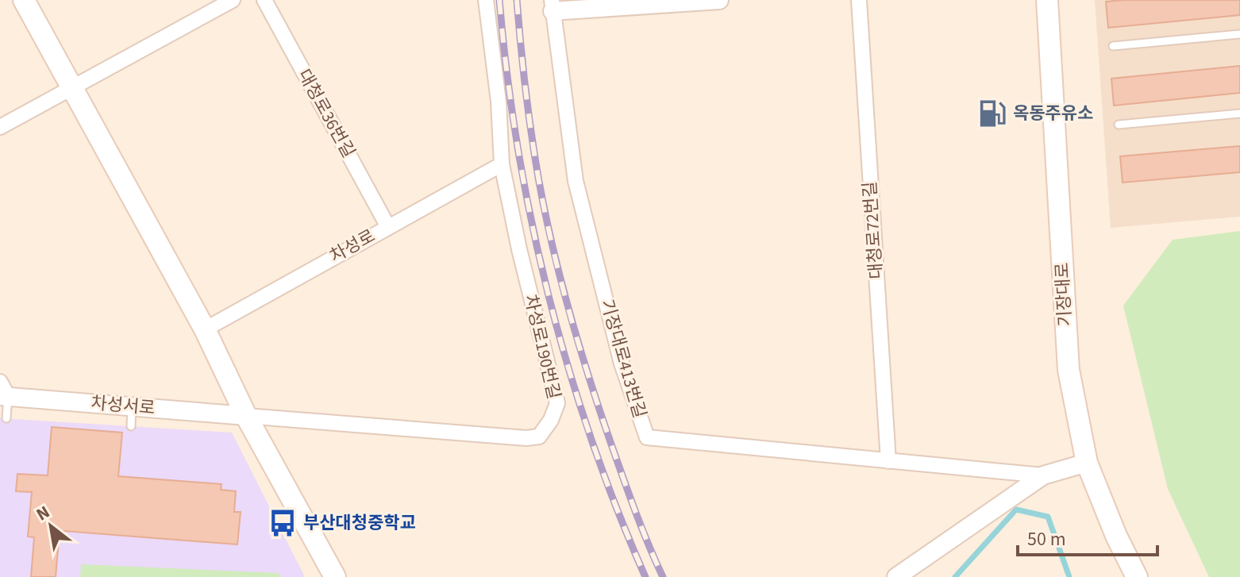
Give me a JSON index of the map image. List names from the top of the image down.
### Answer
{
  "streets": {
    "main road": ["기장대로"],
    "street": [
      "대청로36번길",
      "대청로72번길",
      "차성로",
      "차성로190번길",
      "기장대로413번길",
      "차성서로"
    ]
  },
  "crossings": [
    ["대청로36번길", "차성로"],
    ["대청로72번길", "기장대로413번길"],
    ["차성로", "차성로190번길"],
    ["차성로190번길", "차성서로"]
  ],
  "places": {
    "fuel station": ["옥동주유소"],
    "bus stop": ["부산대청중학교"]
  },
  "scale_bar": "50 m",
  "north": "top left"
}
